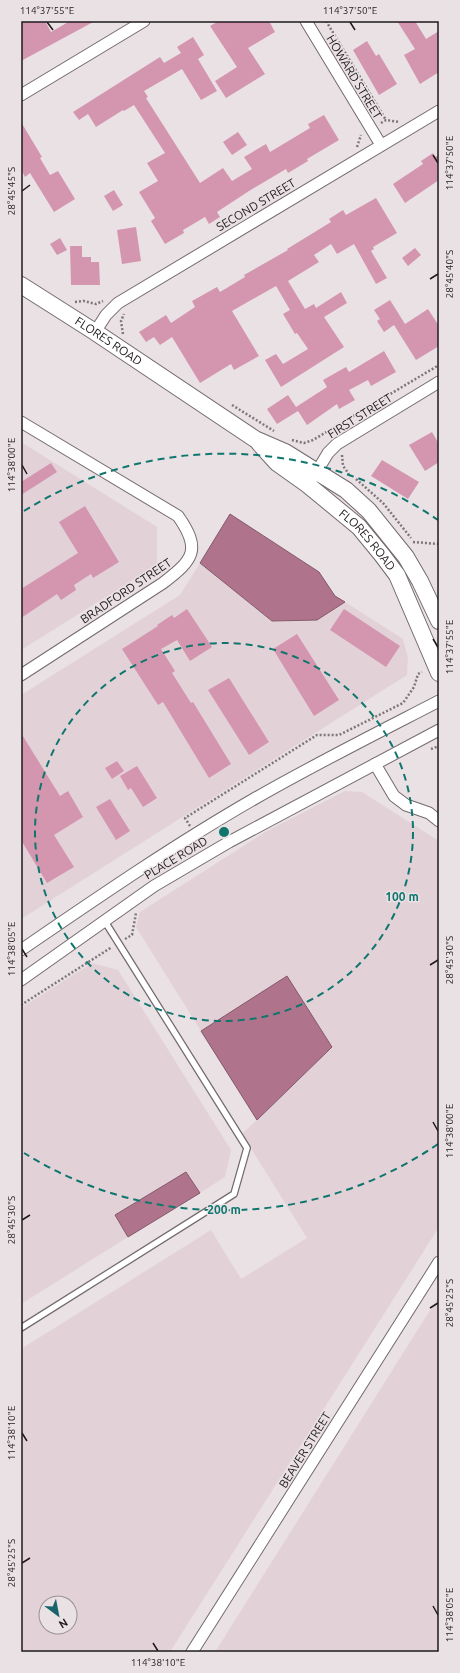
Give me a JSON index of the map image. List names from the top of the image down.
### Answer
{
  "streets": {
    "main road": ["FLORES ROAD"],
    "street": [
      "HOWARD STREET",
      "SECOND STREET",
      "FIRST STREET",
      "BRADFORD STREET",
      "PLACE ROAD",
      "BEAVER STREET"
    ]
  },
  "crossings": [
    ["HOWARD STREET", "SECOND STREET"],
    ["SECOND STREET", "FLORES ROAD"],
    ["FLORES ROAD", "FIRST STREET"]
  ],
  "north": "bottom right",
  "coordinates": [
    "114°37'55\"E",
    "114°37'50\"E",
    "28°45'45\"S",
    "28°45'40\"S",
    "114°38'00\"E",
    "114°38'05\"E",
    "28°45'30\"S",
    "28°45'25\"S",
    "114°38'10\"E"
  ],
  "rings": ["100 m", "200 m"]
}
